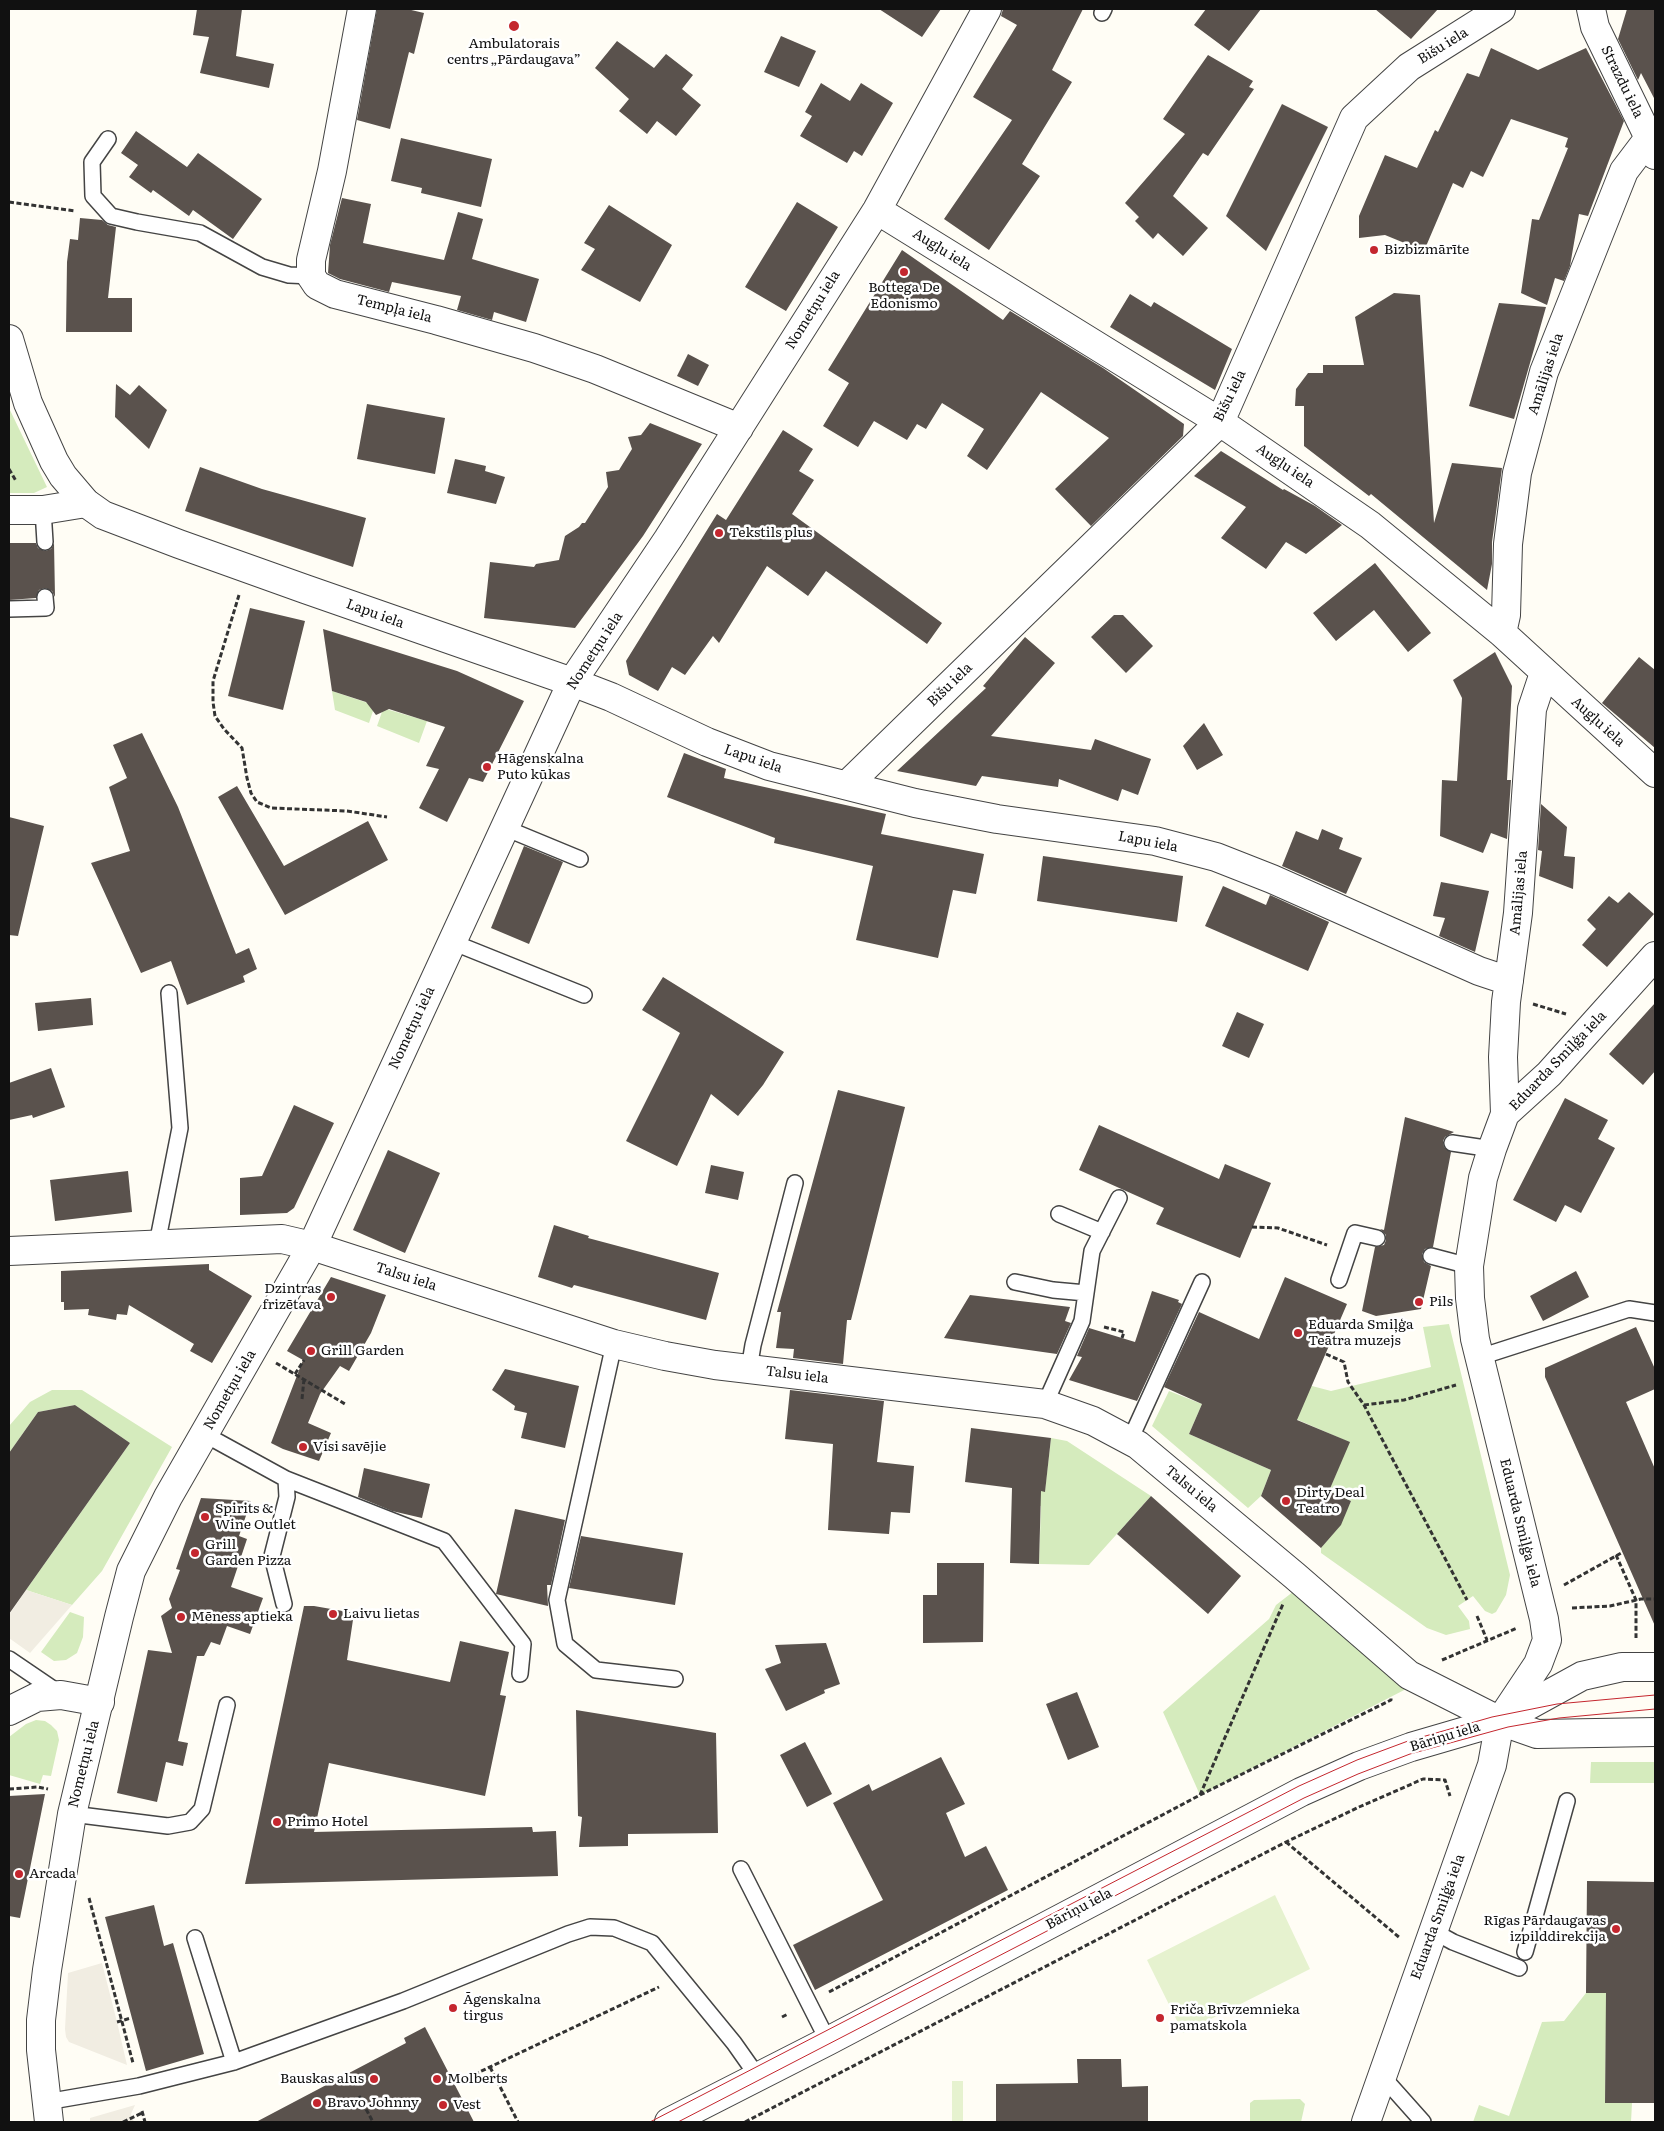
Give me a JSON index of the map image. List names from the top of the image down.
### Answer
{
  "streets": {
    "street": [
      "Bišu iela",
      "Strazdu iela",
      "Augļu iela",
      "Tempļa iela",
      "Nometņu iela",
      "Amālijas iela",
      "Lapu iela",
      "Eduarda Smiļģa iela",
      "Talsu iela",
      "Bāriņu iela"
    ]
  },
  "crossings": [
    ["Bišu iela", "Augļu iela"],
    ["Bišu iela", "Lapu iela"],
    ["Strazdu iela", "Amālijas iela"],
    ["Augļu iela", "Nometņu iela"],
    ["Augļu iela", "Amālijas iela"],
    ["Tempļa iela", "Nometņu iela"],
    ["Nometņu iela", "Lapu iela"],
    ["Nometņu iela", "Talsu iela"],
    ["Amālijas iela", "Lapu iela"],
    ["Amālijas iela", "Eduarda Smiļģa iela"],
    ["Eduarda Smiļģa iela", "Talsu iela"],
    ["Eduarda Smiļģa iela", "Bāriņu iela"],
    ["Talsu iela", "Bāriņu iela"]
  ],
  "places": [
    "Ambulatorais centrs „Pārdaugava”",
    "Bizbizmārīte",
    "Bottega De Edonismo",
    "Tekstils plus",
    "Hāgenskalna Puto kūkas",
    "Dzintras frizētava",
    "Pils",
    "Eduarda Smiļģa Teātra muzejs",
    "Grill Garden",
    "Visi savējie",
    "Dirty Deal Teatro",
    "Spirits & Wine Outlet",
    "Grill Garden Pizza",
    "Laivu lietas",
    "Mēness aptieka",
    "Primo Hotel",
    "Arcada",
    "Rīgas Pārdaugavas izpilddirekcija",
    "Āgenskalna tirgus",
    "Friča Brīvzemnieka pamatskola",
    "Bauskas alus",
    "Molberts",
    "Bravo Johnny",
    "Vest"
  ]
}
